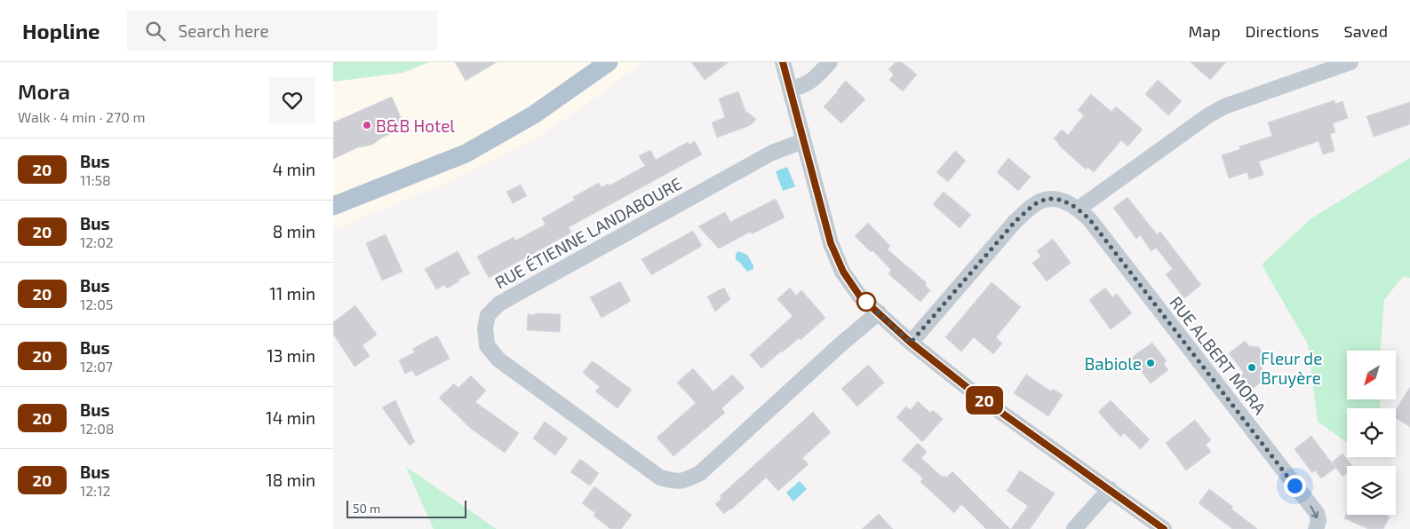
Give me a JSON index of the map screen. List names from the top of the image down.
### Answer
{
  "streets": {
    "street": ["RUE ÉTIENNE LANDABOURE", "RUE ALBERT MORA"]
  },
  "one_way": ["RUE ALBERT MORA"],
  "places": ["B&B Hotel", "Babiole", "Fleur de Bruyère"],
  "lines": ["bus line 20"],
  "scale_bar": "50 m",
  "north": "bottom left",
  "page": {
    "header": "Hopline",
    "search": "Search here",
    "nav": ["Map", "Directions", "Saved"],
    "heading": ["Mora", "Walk · 4 min · 270 m"],
    "on_map": "20",
    "list": [
      {
        "mark": "20",
        "name": "Bus",
        "note": "11:58",
        "value": "4 min"
      },
      {
        "mark": "20",
        "name": "Bus",
        "note": "12:02",
        "value": "8 min"
      },
      {
        "mark": "20",
        "name": "Bus",
        "note": "12:05",
        "value": "11 min"
      },
      {
        "mark": "20",
        "name": "Bus",
        "note": "12:07",
        "value": "13 min"
      },
      {
        "mark": "20",
        "name": "Bus",
        "note": "12:08",
        "value": "14 min"
      },
      {
        "mark": "20",
        "name": "Bus",
        "note": "12:12",
        "value": "18 min"
      }
    ],
    "scale": "50 m"
  }
}
